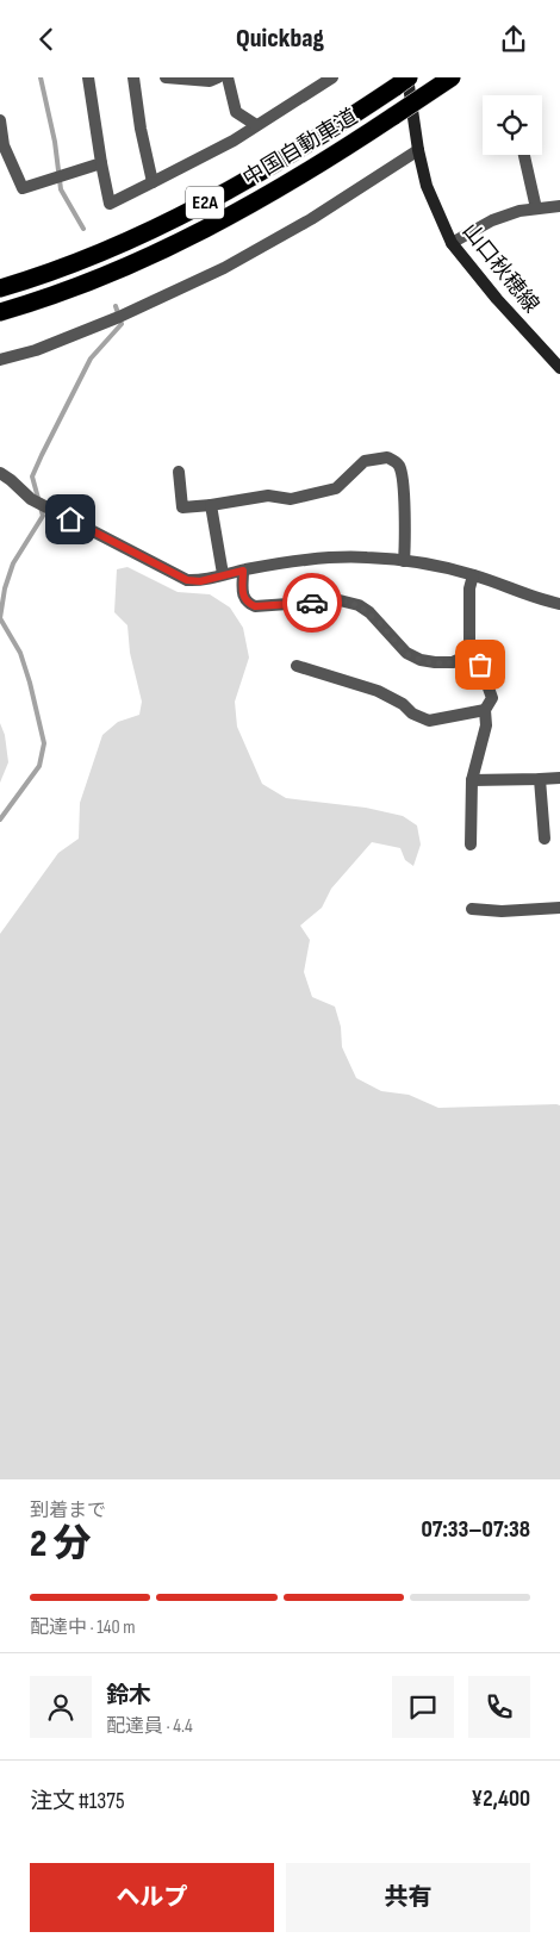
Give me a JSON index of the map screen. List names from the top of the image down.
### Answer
{
  "streets": {
    "highway": ["中国自動車道", "E2A"],
    "main road": ["山口秋穂線"]
  },
  "crossings": [
    ["中国自動車道", "山口秋穂線"]
  ],
  "page": {
    "header": "Quickbag",
    "heading": ["2 分", "到着まで", "07:33–07:38"],
    "panel": [
      "鈴木",
      "配達員 · 4.4",
      "注文 #1375",
      "¥2,400"
    ],
    "bar": "配達中 · 140 m",
    "buttons": ["ヘルプ", "共有"]
  }
}
